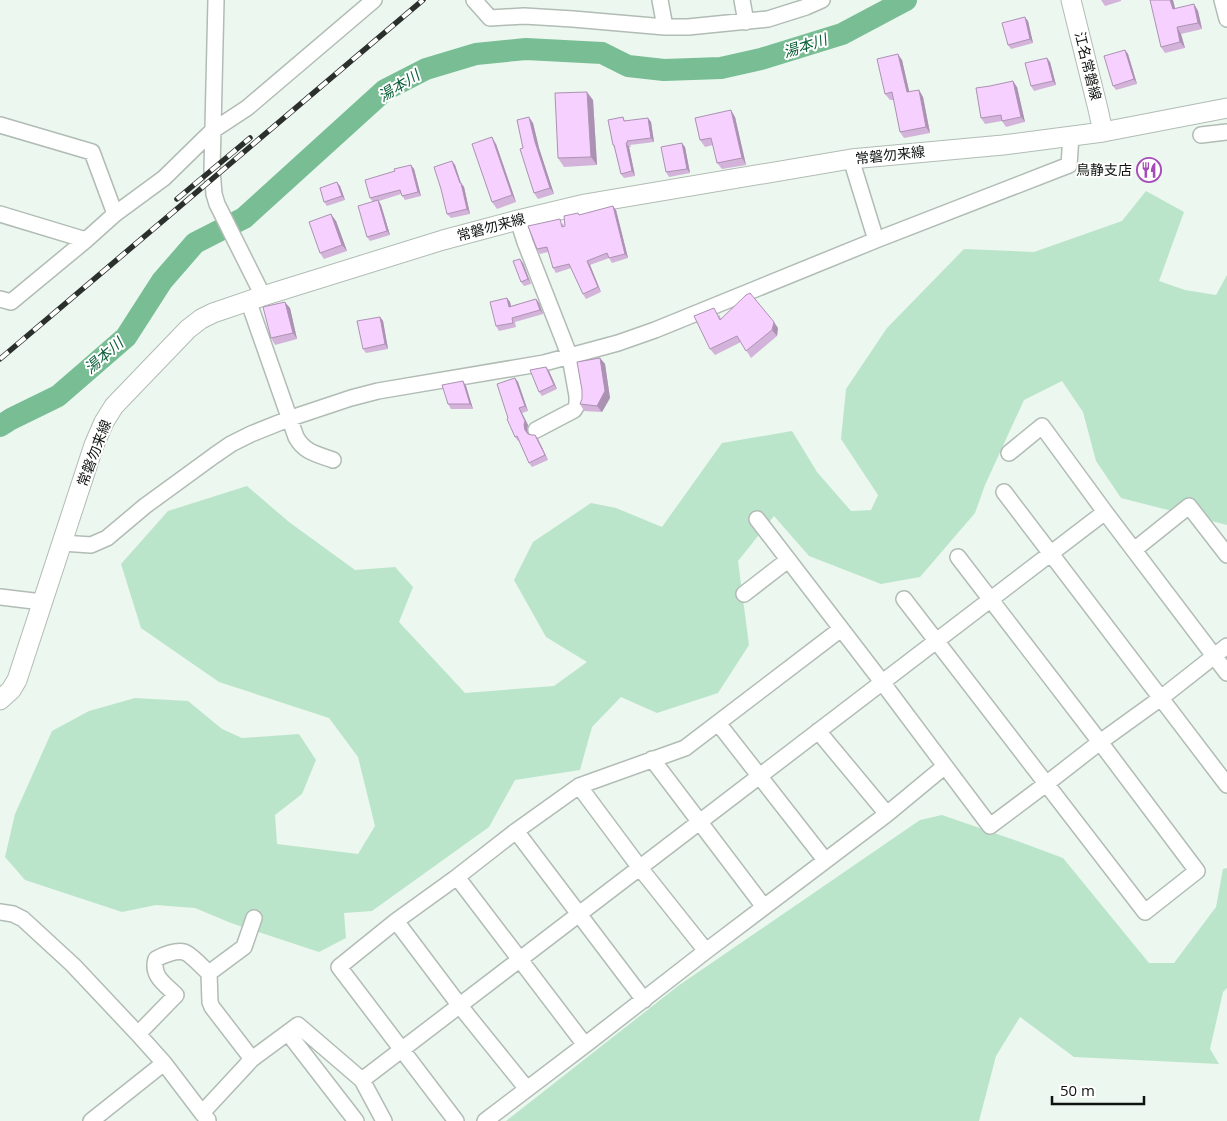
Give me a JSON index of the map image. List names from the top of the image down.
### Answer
{
  "streets": {
    "main road": ["江名常磐線", "常磐勿来線"]
  },
  "crossings": [
    ["江名常磐線", "常磐勿来線"]
  ],
  "water": ["湯本川"],
  "places": {
    "restaurant": ["鳥静支店"]
  },
  "scale_bar": "50 m"
}
